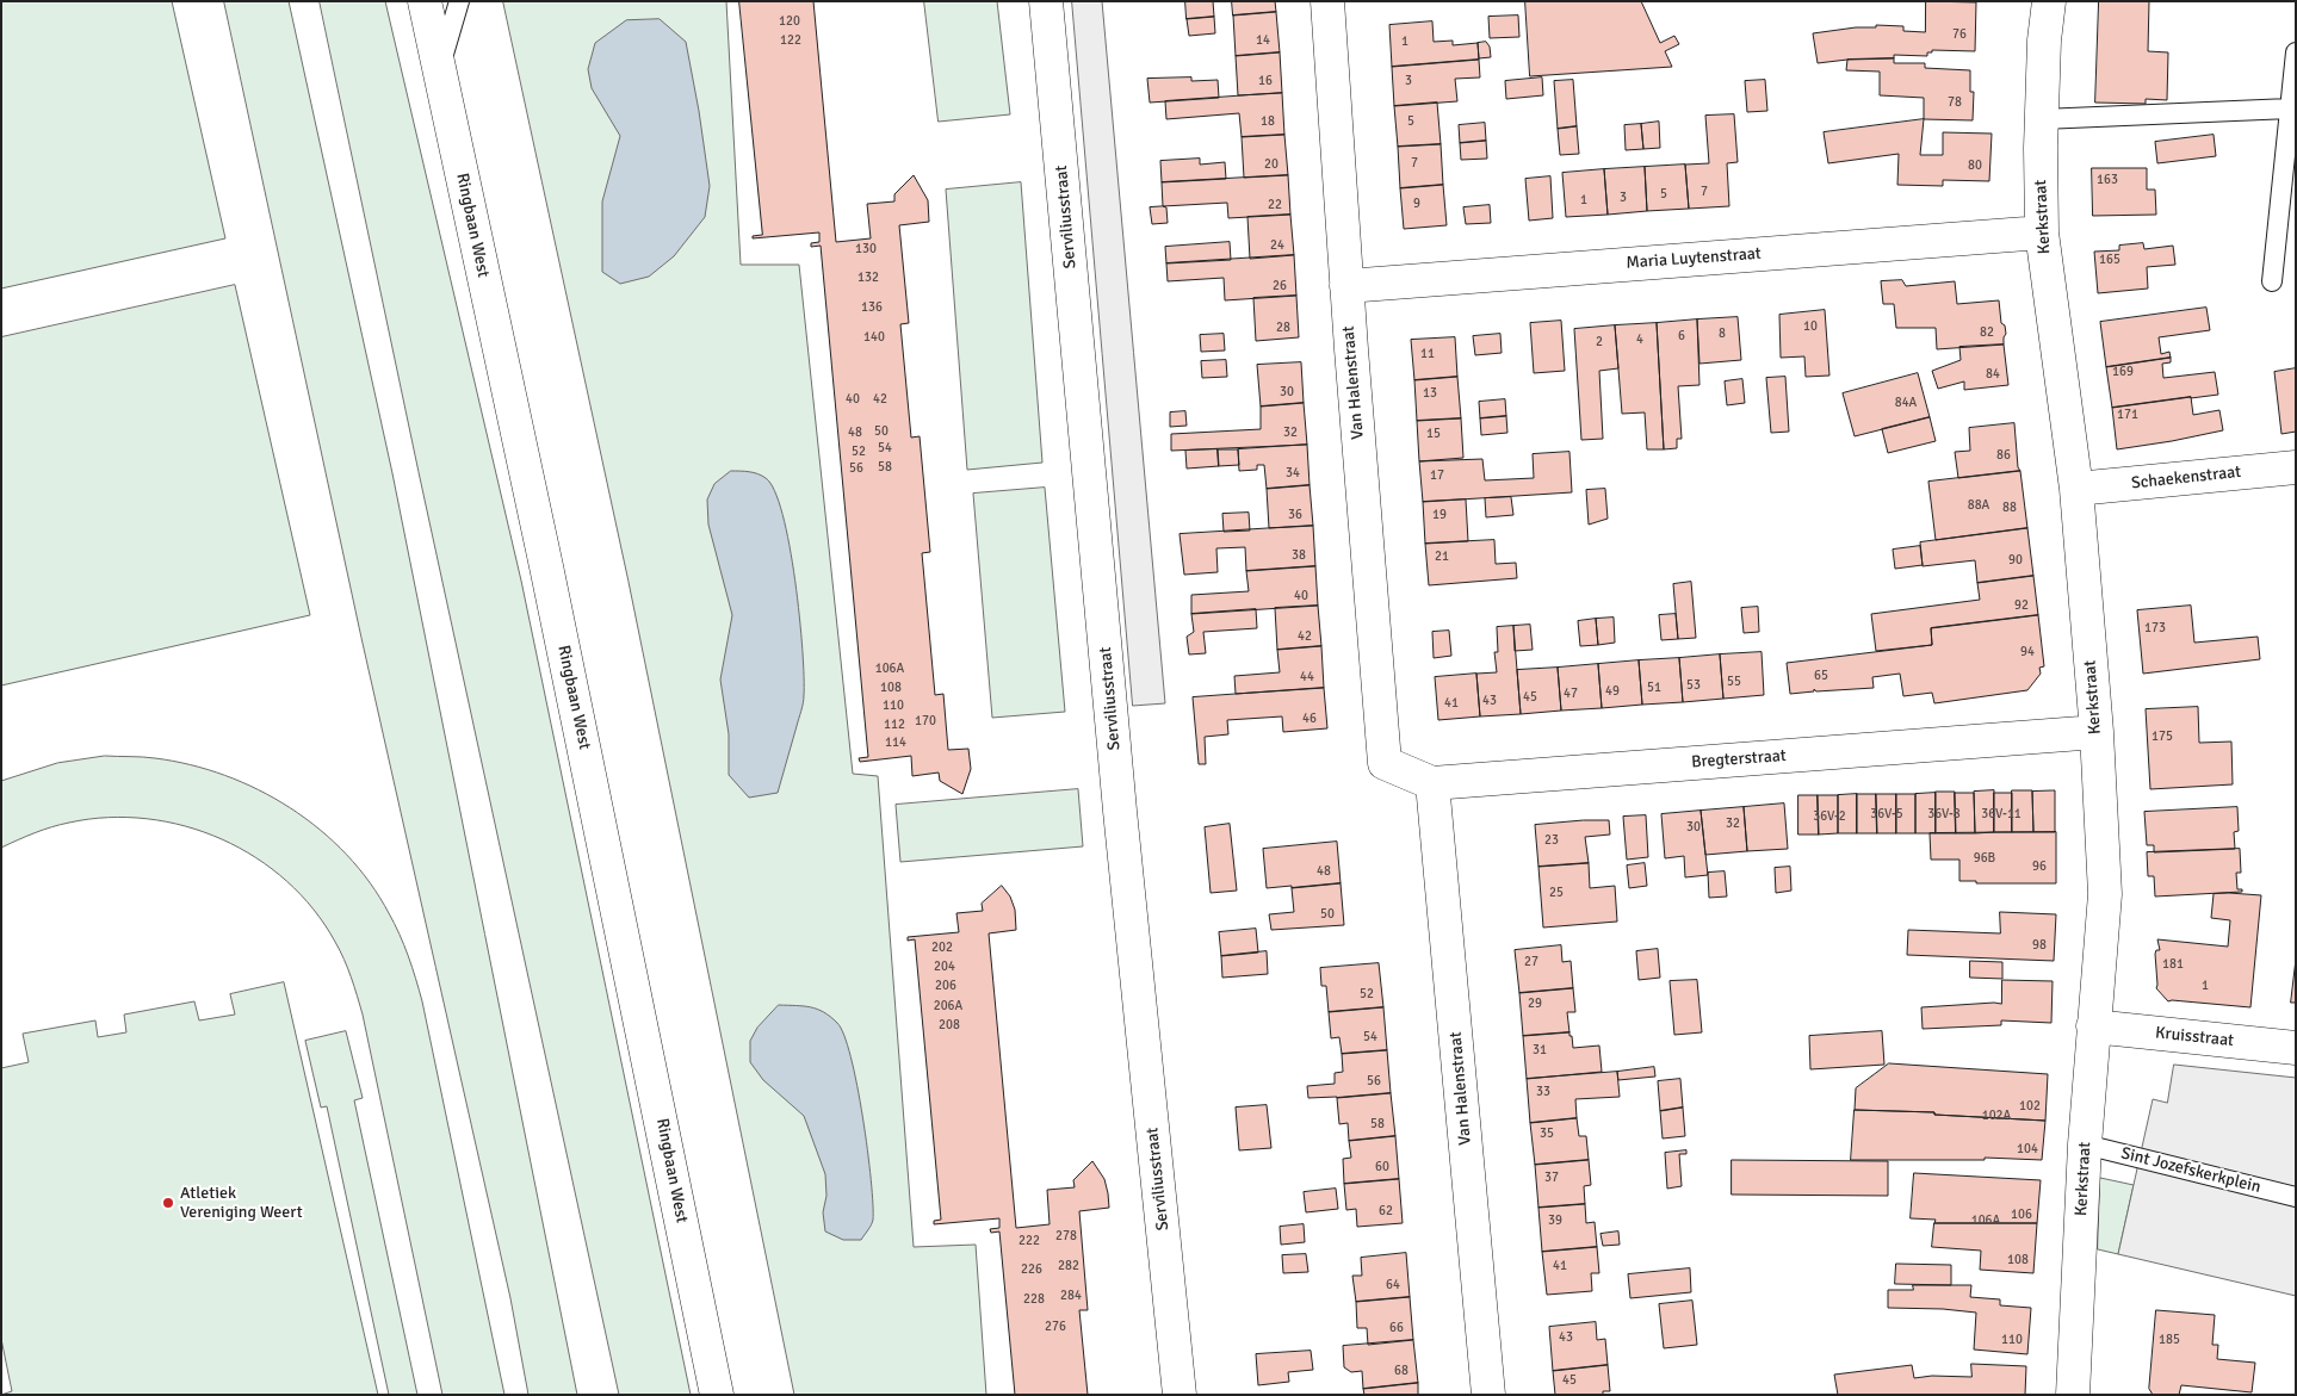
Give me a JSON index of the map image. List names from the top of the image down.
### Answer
{
  "streets": {
    "street": [
      "Serviliusstraat",
      "Kerkstraat",
      "Ringbaan West",
      "Maria Luytenstraat",
      "Van Halenstraat",
      "Schaekenstraat",
      "Bregterstraat",
      "Kruisstraat"
    ],
    "lane": ["Sint Jozefskerkplein"]
  },
  "crossings": [
    ["Kerkstraat", "Maria Luytenstraat"],
    ["Kerkstraat", "Schaekenstraat"],
    ["Kerkstraat", "Bregterstraat"],
    ["Kerkstraat", "Kruisstraat"],
    ["Kerkstraat", "Sint Jozefskerkplein"],
    ["Maria Luytenstraat", "Van Halenstraat"],
    ["Van Halenstraat", "Bregterstraat"]
  ],
  "places": ["Atletiek Vereniging Weert"],
  "house_numbers": [
    "120",
    "76",
    "122",
    "14",
    "1",
    "16",
    "3",
    "78",
    "18",
    "5",
    "7",
    "20",
    "80",
    "163",
    "7",
    "5",
    "3",
    "1",
    "9",
    "22",
    "24",
    "130",
    "165",
    "132",
    "26",
    "136",
    "10",
    "28",
    "82",
    "8",
    "6",
    "140",
    "4",
    "2",
    "11",
    "169",
    "84",
    "30",
    "13",
    "40",
    "42",
    "84A",
    "171",
    "50",
    "48",
    "32",
    "15",
    "54",
    "52",
    "86",
    "58",
    "56",
    "34",
    "17",
    "88A",
    "88",
    "36",
    "19",
    "38",
    "21",
    "90",
    "40",
    "92",
    "173",
    "42",
    "94",
    "106A",
    "65",
    "44",
    "55",
    "53",
    "108",
    "51",
    "49",
    "47",
    "45",
    "43",
    "41",
    "110",
    "46",
    "170",
    "112",
    "175",
    "114",
    "36V-5",
    "36V-8",
    "36V-11",
    "36V-2",
    "32",
    "30",
    "23",
    "96B",
    "96",
    "48",
    "25",
    "50",
    "98",
    "202",
    "27",
    "181",
    "204",
    "206",
    "1",
    "52",
    "29",
    "206A",
    "208",
    "54",
    "31",
    "56",
    "33",
    "102",
    "102A",
    "58",
    "35",
    "104",
    "60",
    "37",
    "62",
    "106",
    "39",
    "106A",
    "278",
    "222",
    "108",
    "282",
    "41",
    "226",
    "64",
    "284",
    "228",
    "276",
    "66",
    "43",
    "110",
    "185",
    "68",
    "45"
  ]
}
